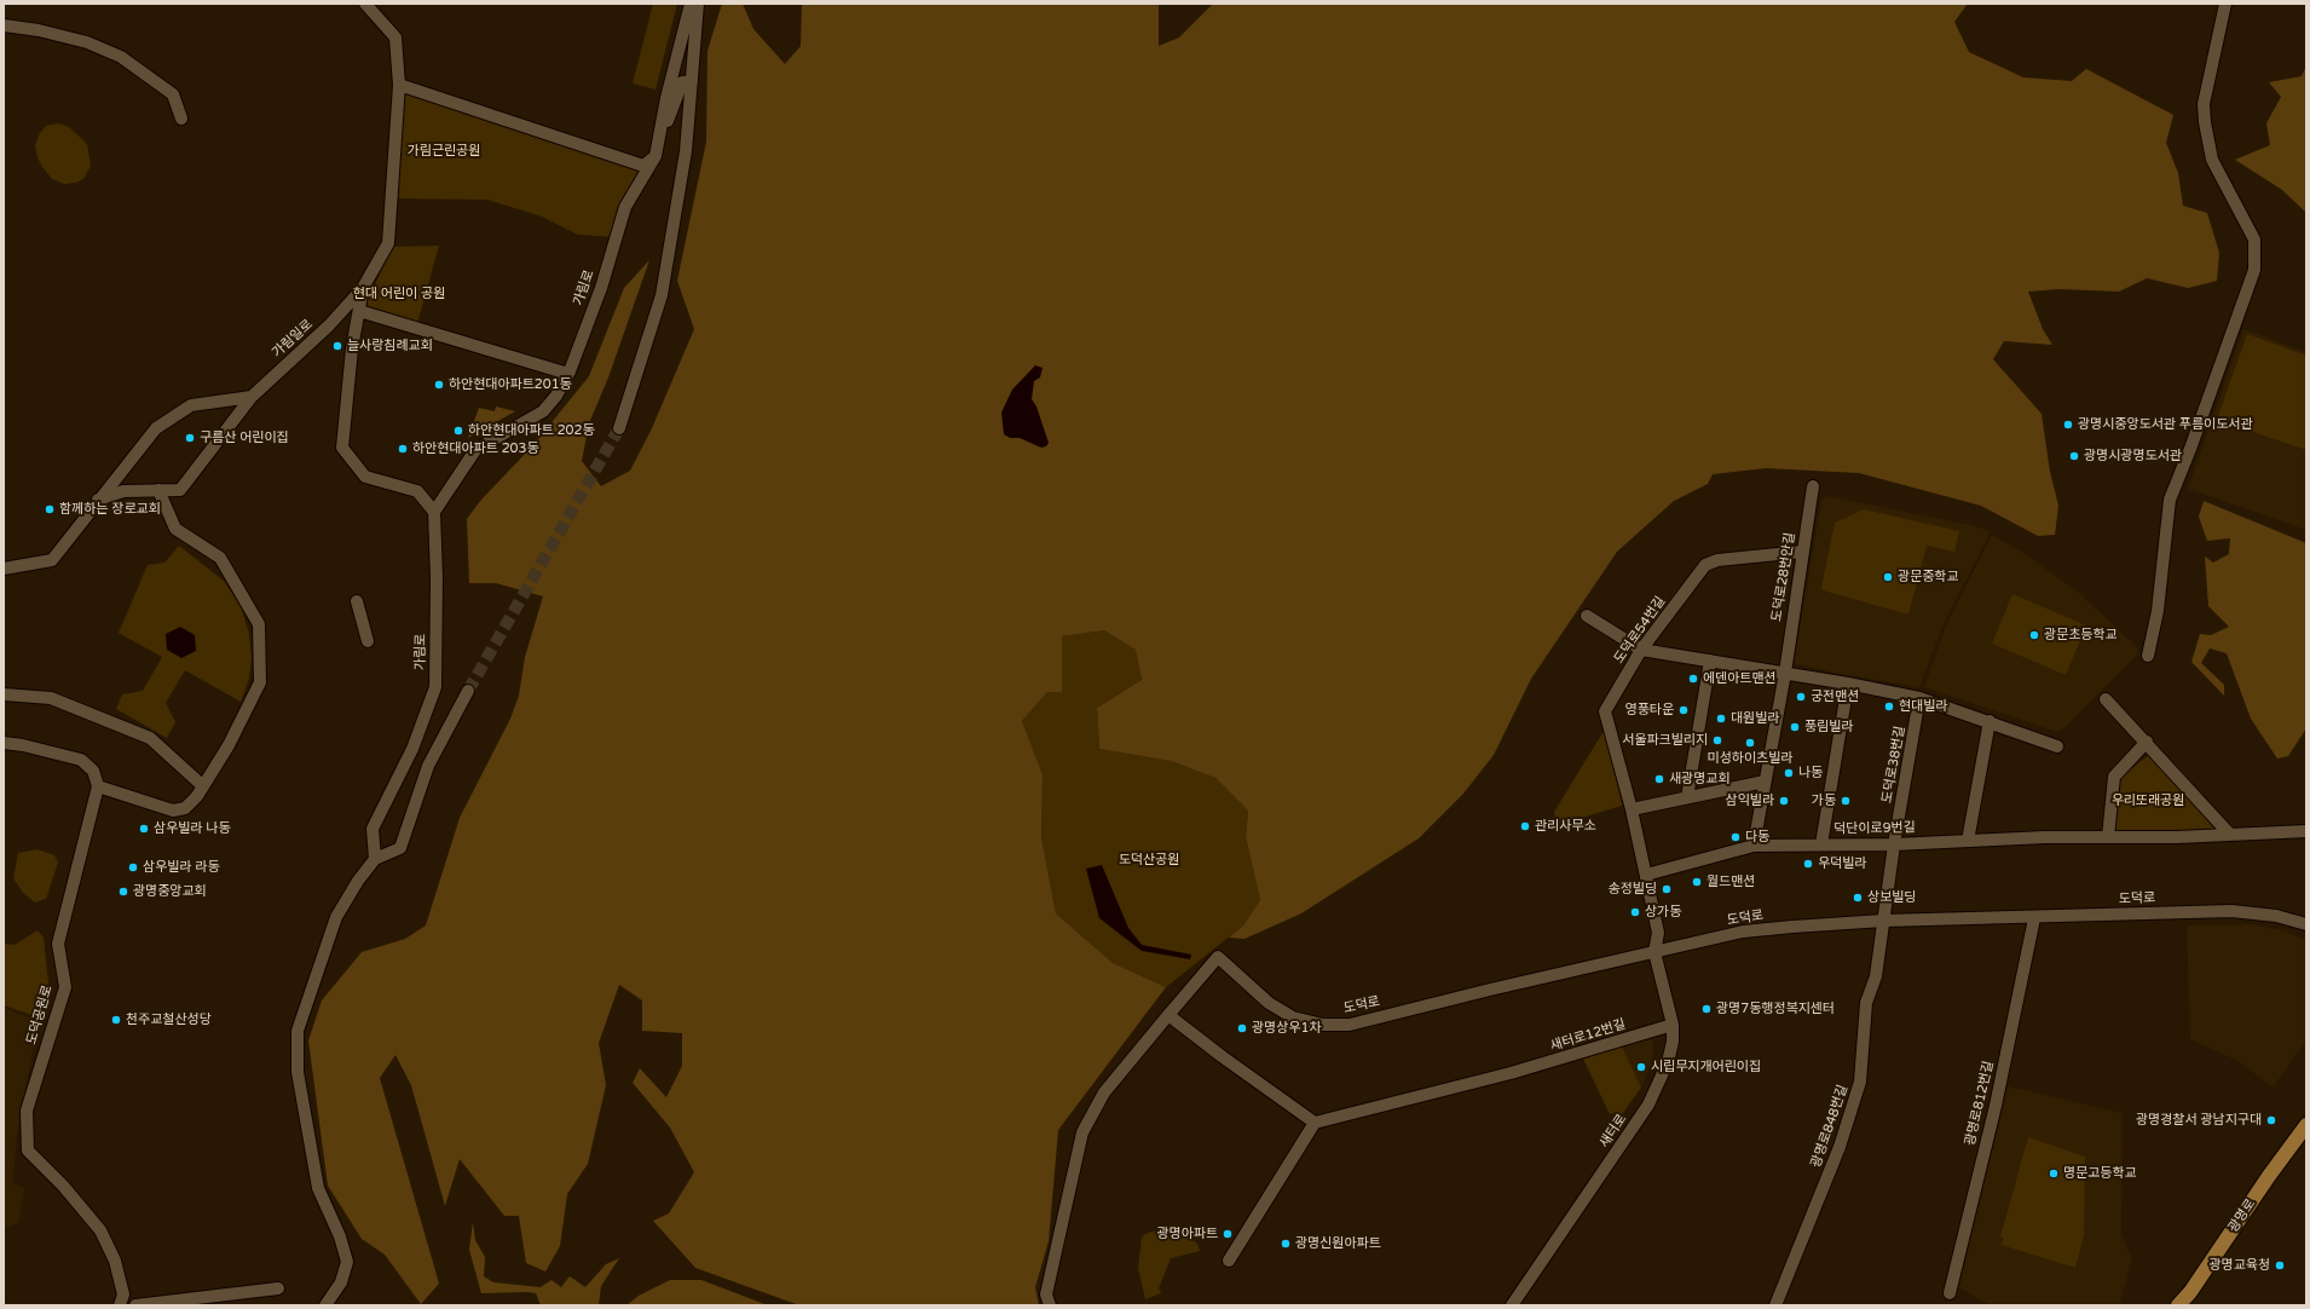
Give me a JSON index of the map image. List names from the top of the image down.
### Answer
{
  "streets": {
    "main road": ["광명로"],
    "street": [
      "가림로",
      "가림일로",
      "도덕로28번안길",
      "도덕로54번길",
      "도덕로38번길",
      "덕단이로9번길",
      "도덕로",
      "도덕공원로",
      "새터로12번길",
      "광명로812번길",
      "광명로848번길",
      "새터로"
    ]
  },
  "crossings": [
    ["도덕로28번안길", "도덕로54번길"],
    ["도덕로28번안길", "덕단이로9번길"],
    ["도덕로54번길", "덕단이로9번길"],
    ["도덕로54번길", "도덕로"],
    ["도덕로54번길", "새터로"],
    ["도덕로38번길", "덕단이로9번길"],
    ["도덕로38번길", "도덕로"],
    ["도덕로38번길", "광명로848번길"],
    ["도덕로", "광명로812번길"],
    ["도덕로", "광명로848번길"],
    ["도덕로", "새터로"],
    ["새터로12번길", "새터로"]
  ],
  "parks": [
    "가림근린공원",
    "현대 어린이 공원",
    "우리또래공원",
    "도덕산공원"
  ],
  "places": [
    "늘사랑침례교회",
    "하안현대아파트201동",
    "광명시중앙도서관 푸름이도서관",
    "하안현대아파트 202동",
    "구름산 어린이집",
    "하안현대아파트 203동",
    "광명시광명도서관",
    "함께하는 장로교회",
    "광문중학교",
    "광문초등학교",
    "에덴아트맨션",
    "궁전맨션",
    "현대빌라",
    "영풍타운",
    "대원빌라",
    "풍림빌라",
    "서울파크빌리지",
    "미성하이츠빌라",
    "나동",
    "새광명교회",
    "삼익빌라",
    "가동",
    "관리사무소",
    "삼우빌라 나동",
    "다동",
    "우덕빌라",
    "삼우빌라 라동",
    "월드맨션",
    "송정빌딩",
    "광명중앙교회",
    "상보빌딩",
    "상가동",
    "광명7동행정복지센터",
    "천주교철산성당",
    "광명상우1차",
    "시립무지개어린이집",
    "광명경찰서 광남지구대",
    "명문고등학교",
    "광명아파트",
    "광명신원아파트",
    "광명교육청"
  ]
}
